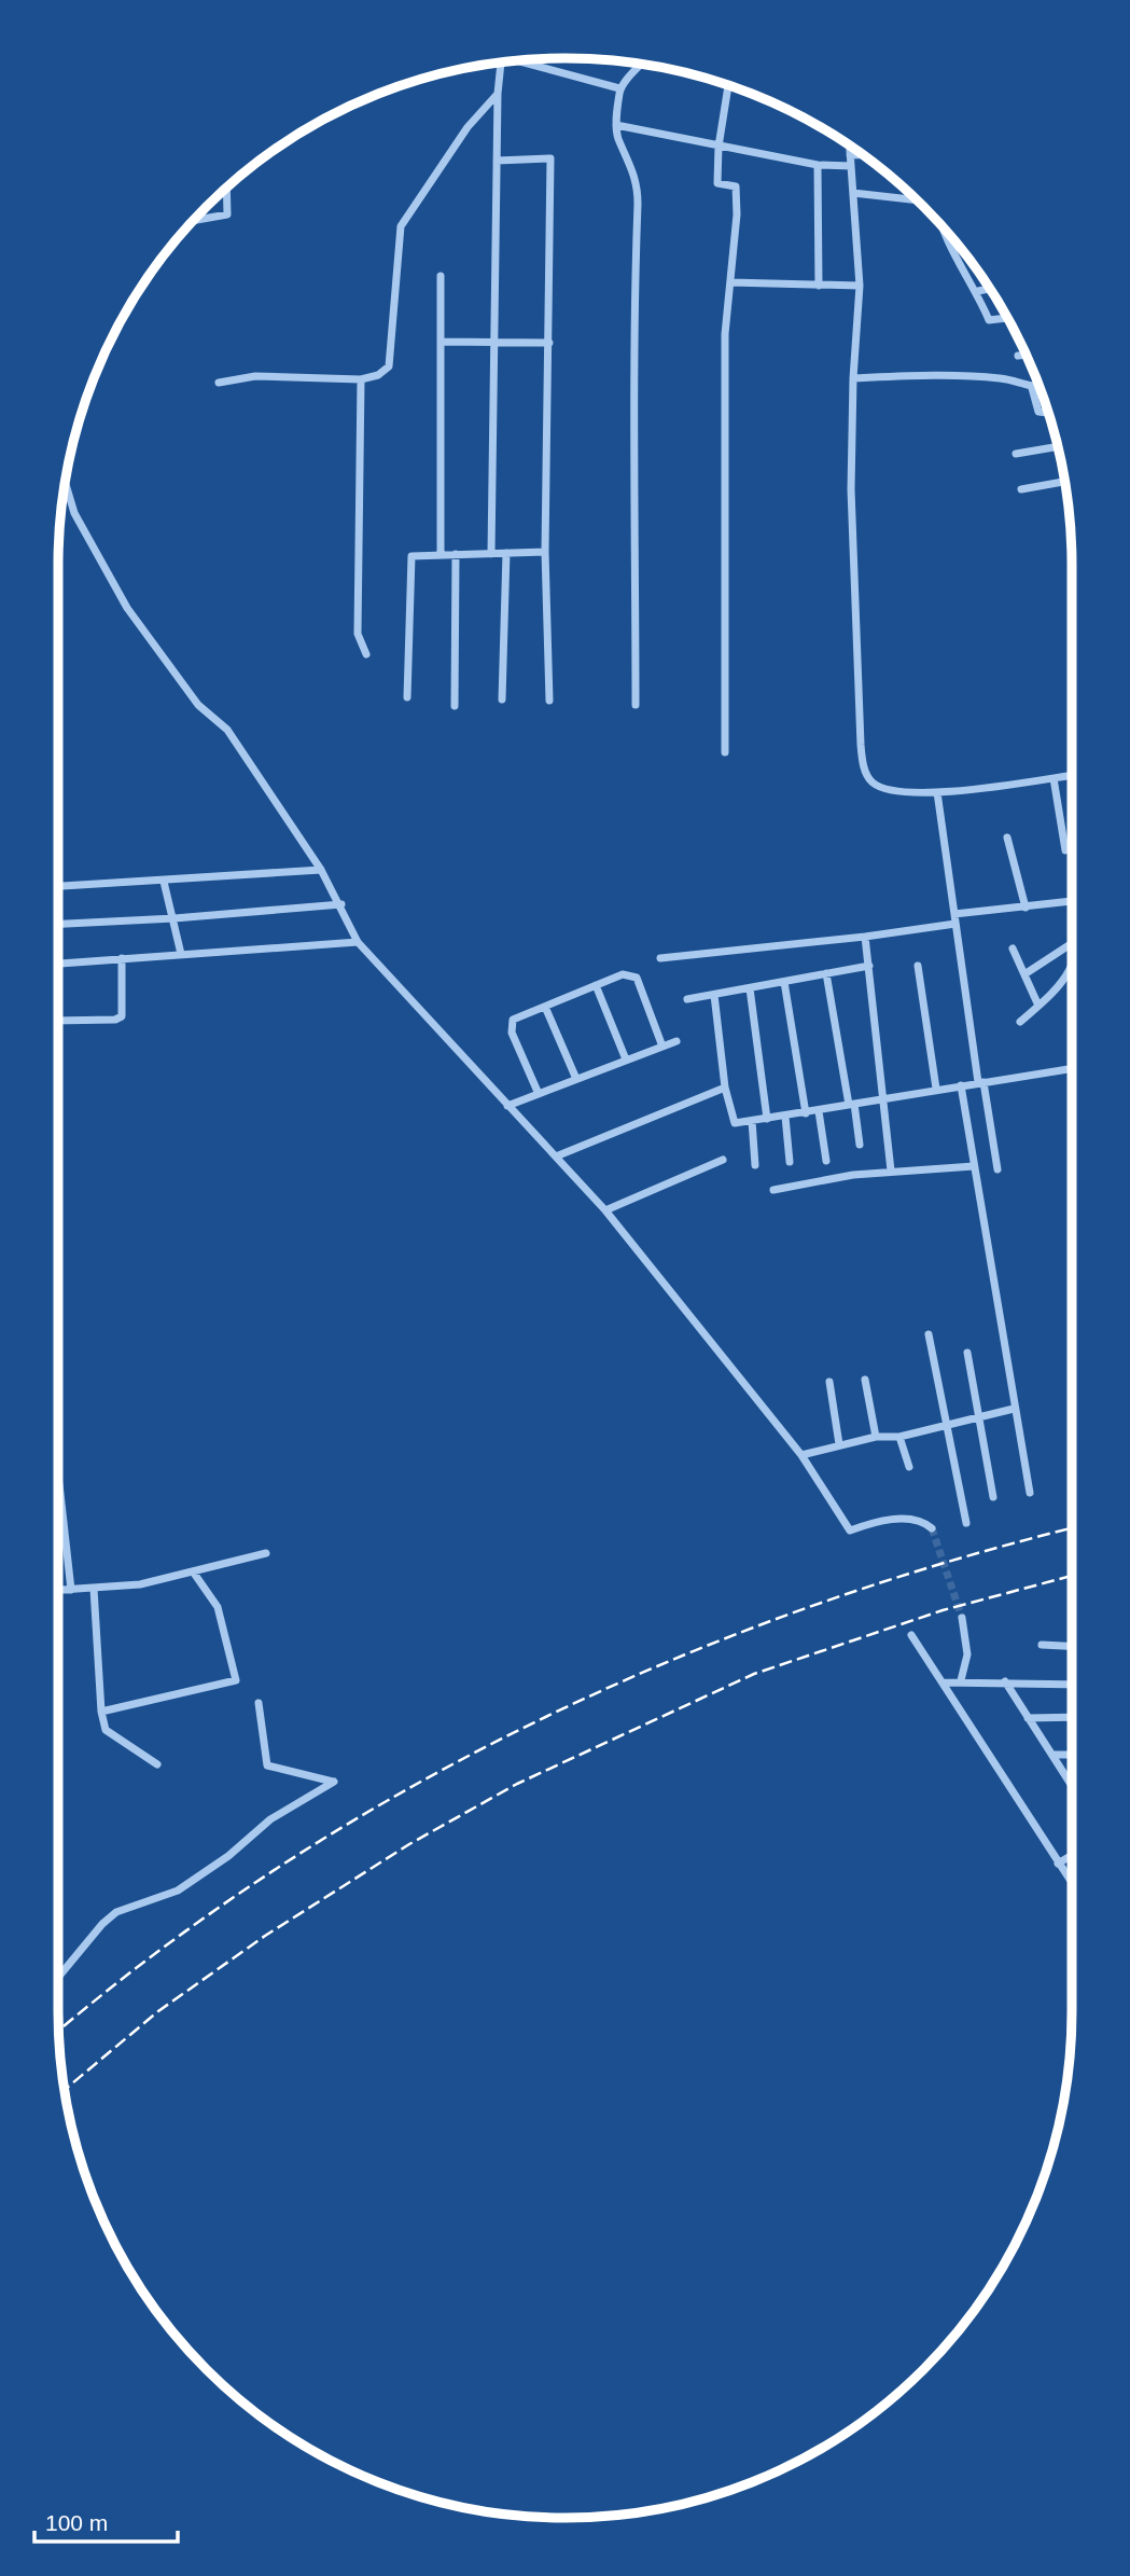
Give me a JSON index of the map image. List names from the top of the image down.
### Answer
{
  "scale_bar": "100 m"
}
